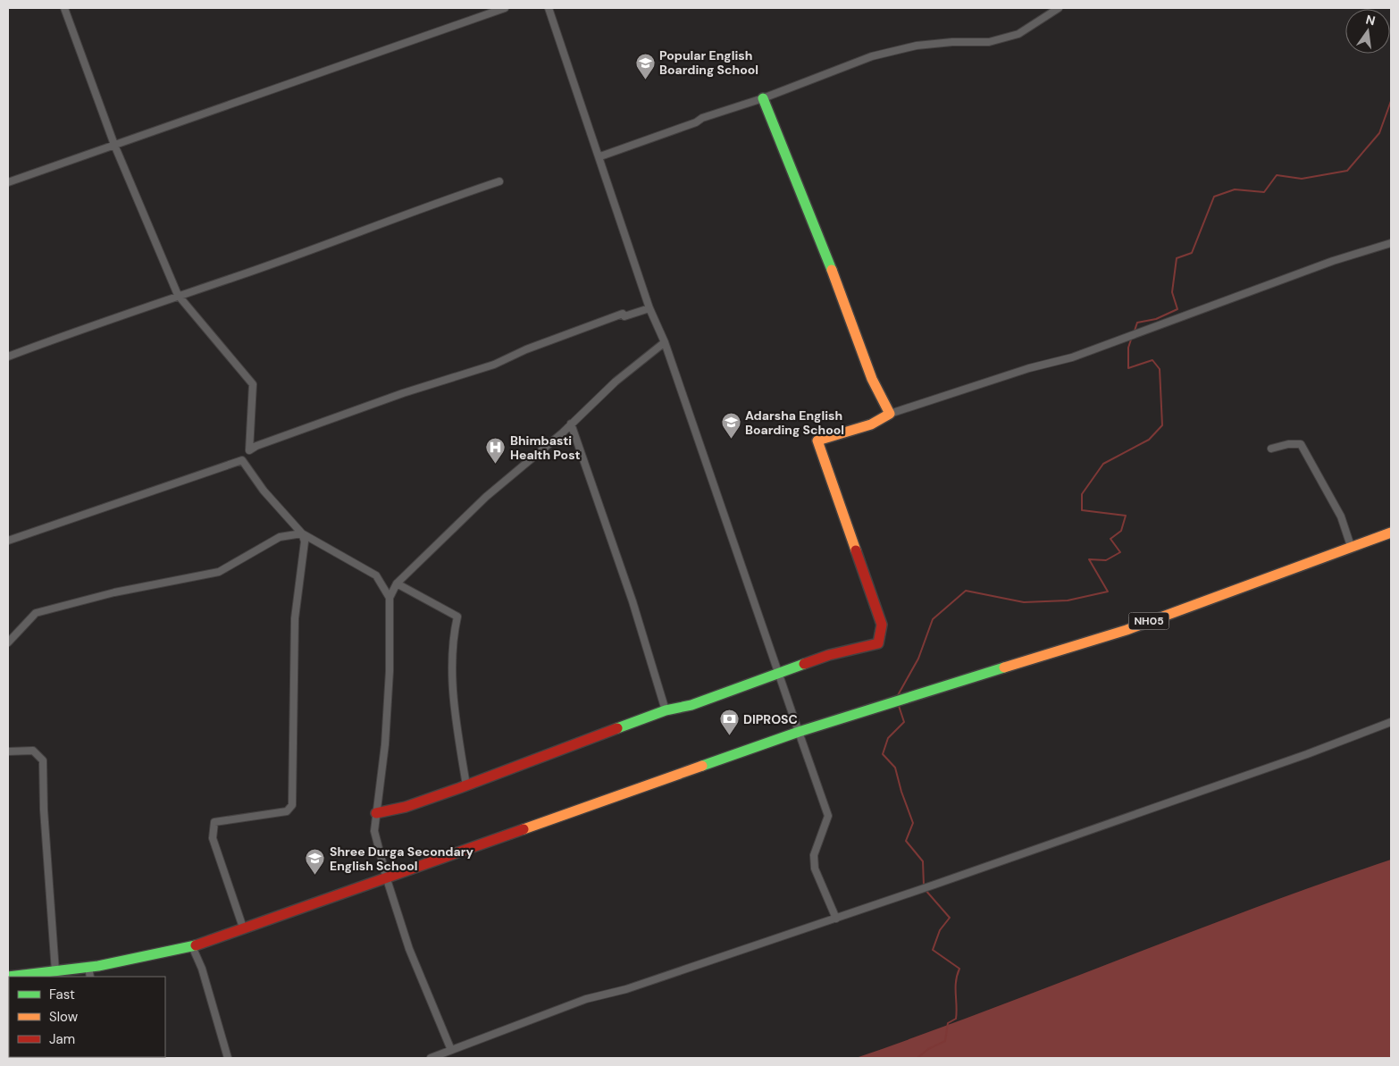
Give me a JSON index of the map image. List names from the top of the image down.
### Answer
{
  "streets": {
    "main road": ["NH05"]
  },
  "places": {
    "school or university": ["Popular English Boarding School", "Adarsha English Boarding School", "Shree Durga Secondary English School"],
    "hospital": ["Bhimbasti Health Post"],
    "bank": ["DIPROSC"]
  },
  "legend": ["Fast", "Slow", "Jam"],
  "north": "top"
}
